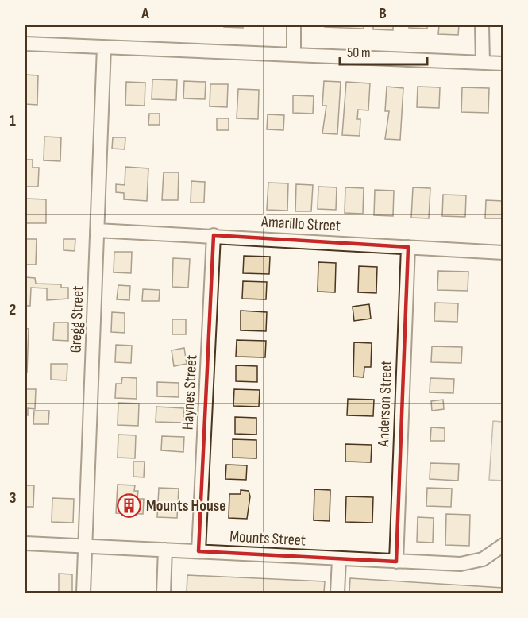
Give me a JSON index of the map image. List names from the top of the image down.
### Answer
{
  "streets": {
    "street": [
      "Amarillo Street",
      "Gregg Street",
      "Haynes Street",
      "Anderson Street",
      "Mounts Street"
    ]
  },
  "crossings": [
    ["Amarillo Street", "Gregg Street"],
    ["Amarillo Street", "Haynes Street"],
    ["Amarillo Street", "Anderson Street"],
    ["Gregg Street", "Mounts Street"],
    ["Haynes Street", "Mounts Street"],
    ["Anderson Street", "Mounts Street"]
  ],
  "places": {
    "building": ["Mounts House"]
  },
  "scale_bar": "50 m",
  "grid": {
    "columns": ["A", "B"],
    "rows": ["1", "2", "3"]
  }
}
